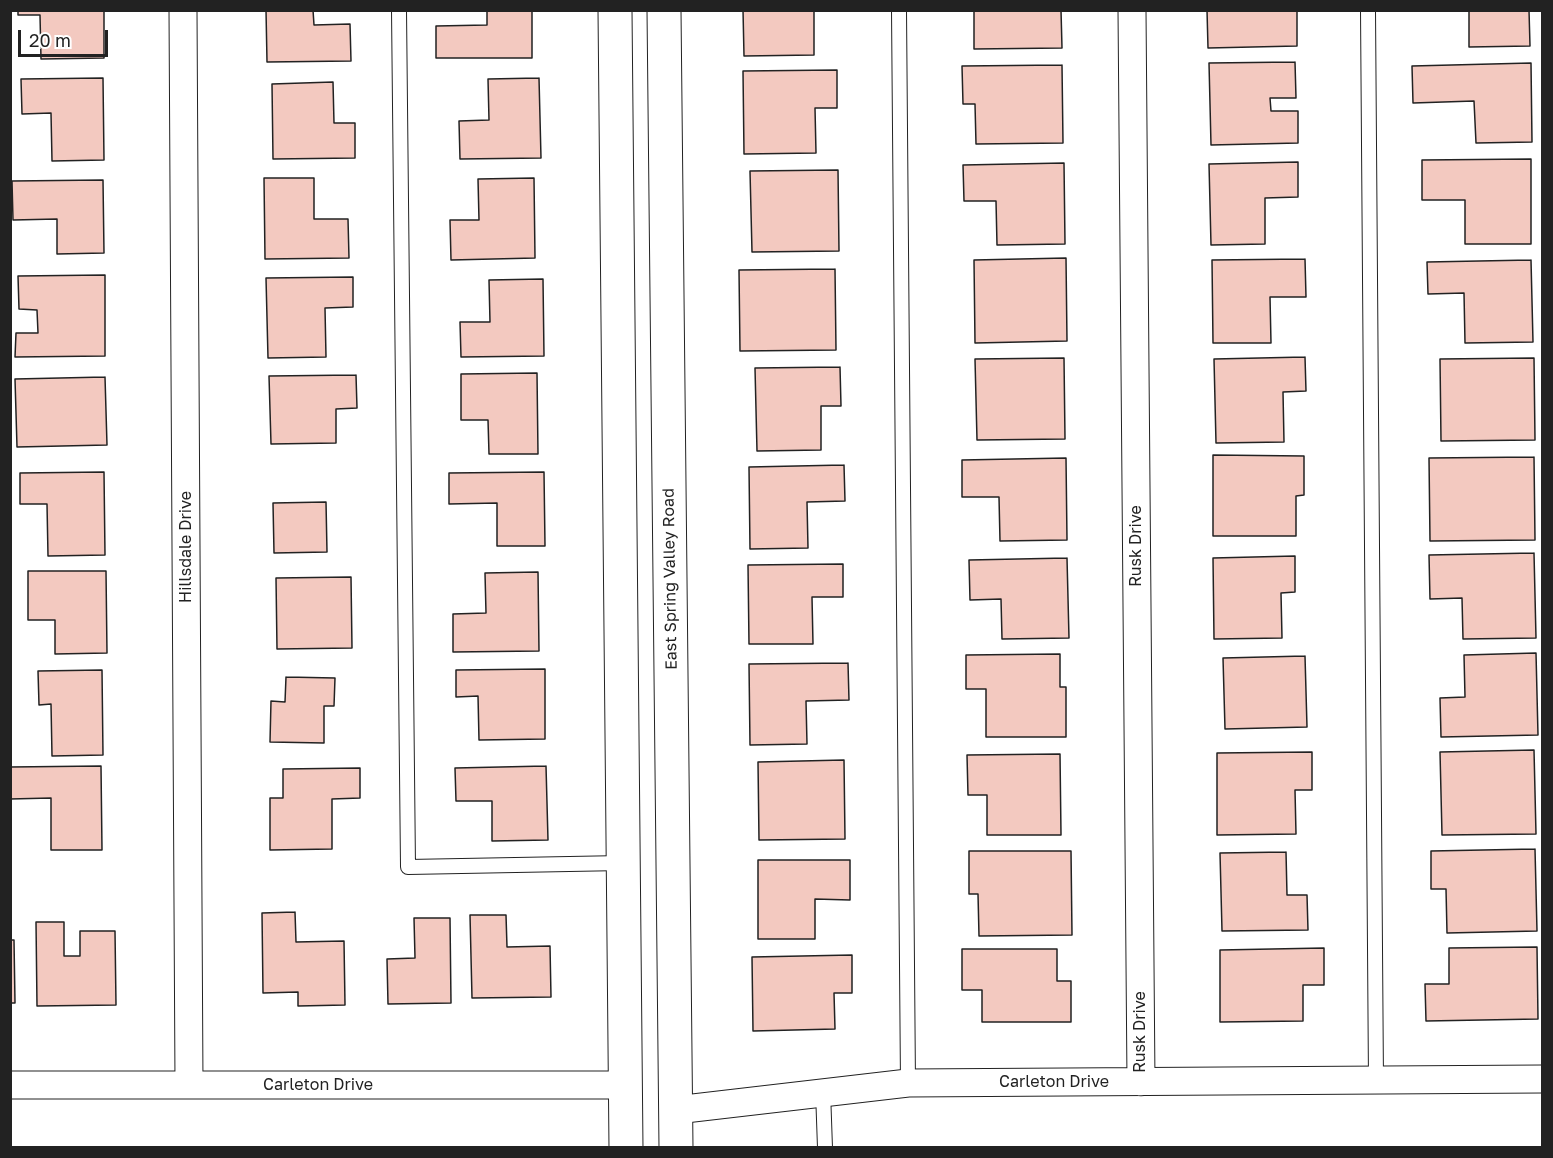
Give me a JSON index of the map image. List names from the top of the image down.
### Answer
{
  "streets": {
    "street": [
      "Rusk Drive",
      "Hillsdale Drive",
      "East Spring Valley Road",
      "Carleton Drive"
    ]
  },
  "crossings": [
    ["Rusk Drive", "Carleton Drive"],
    ["Hillsdale Drive", "Carleton Drive"],
    ["East Spring Valley Road", "Carleton Drive"]
  ],
  "scale_bar": "20 m"
}
